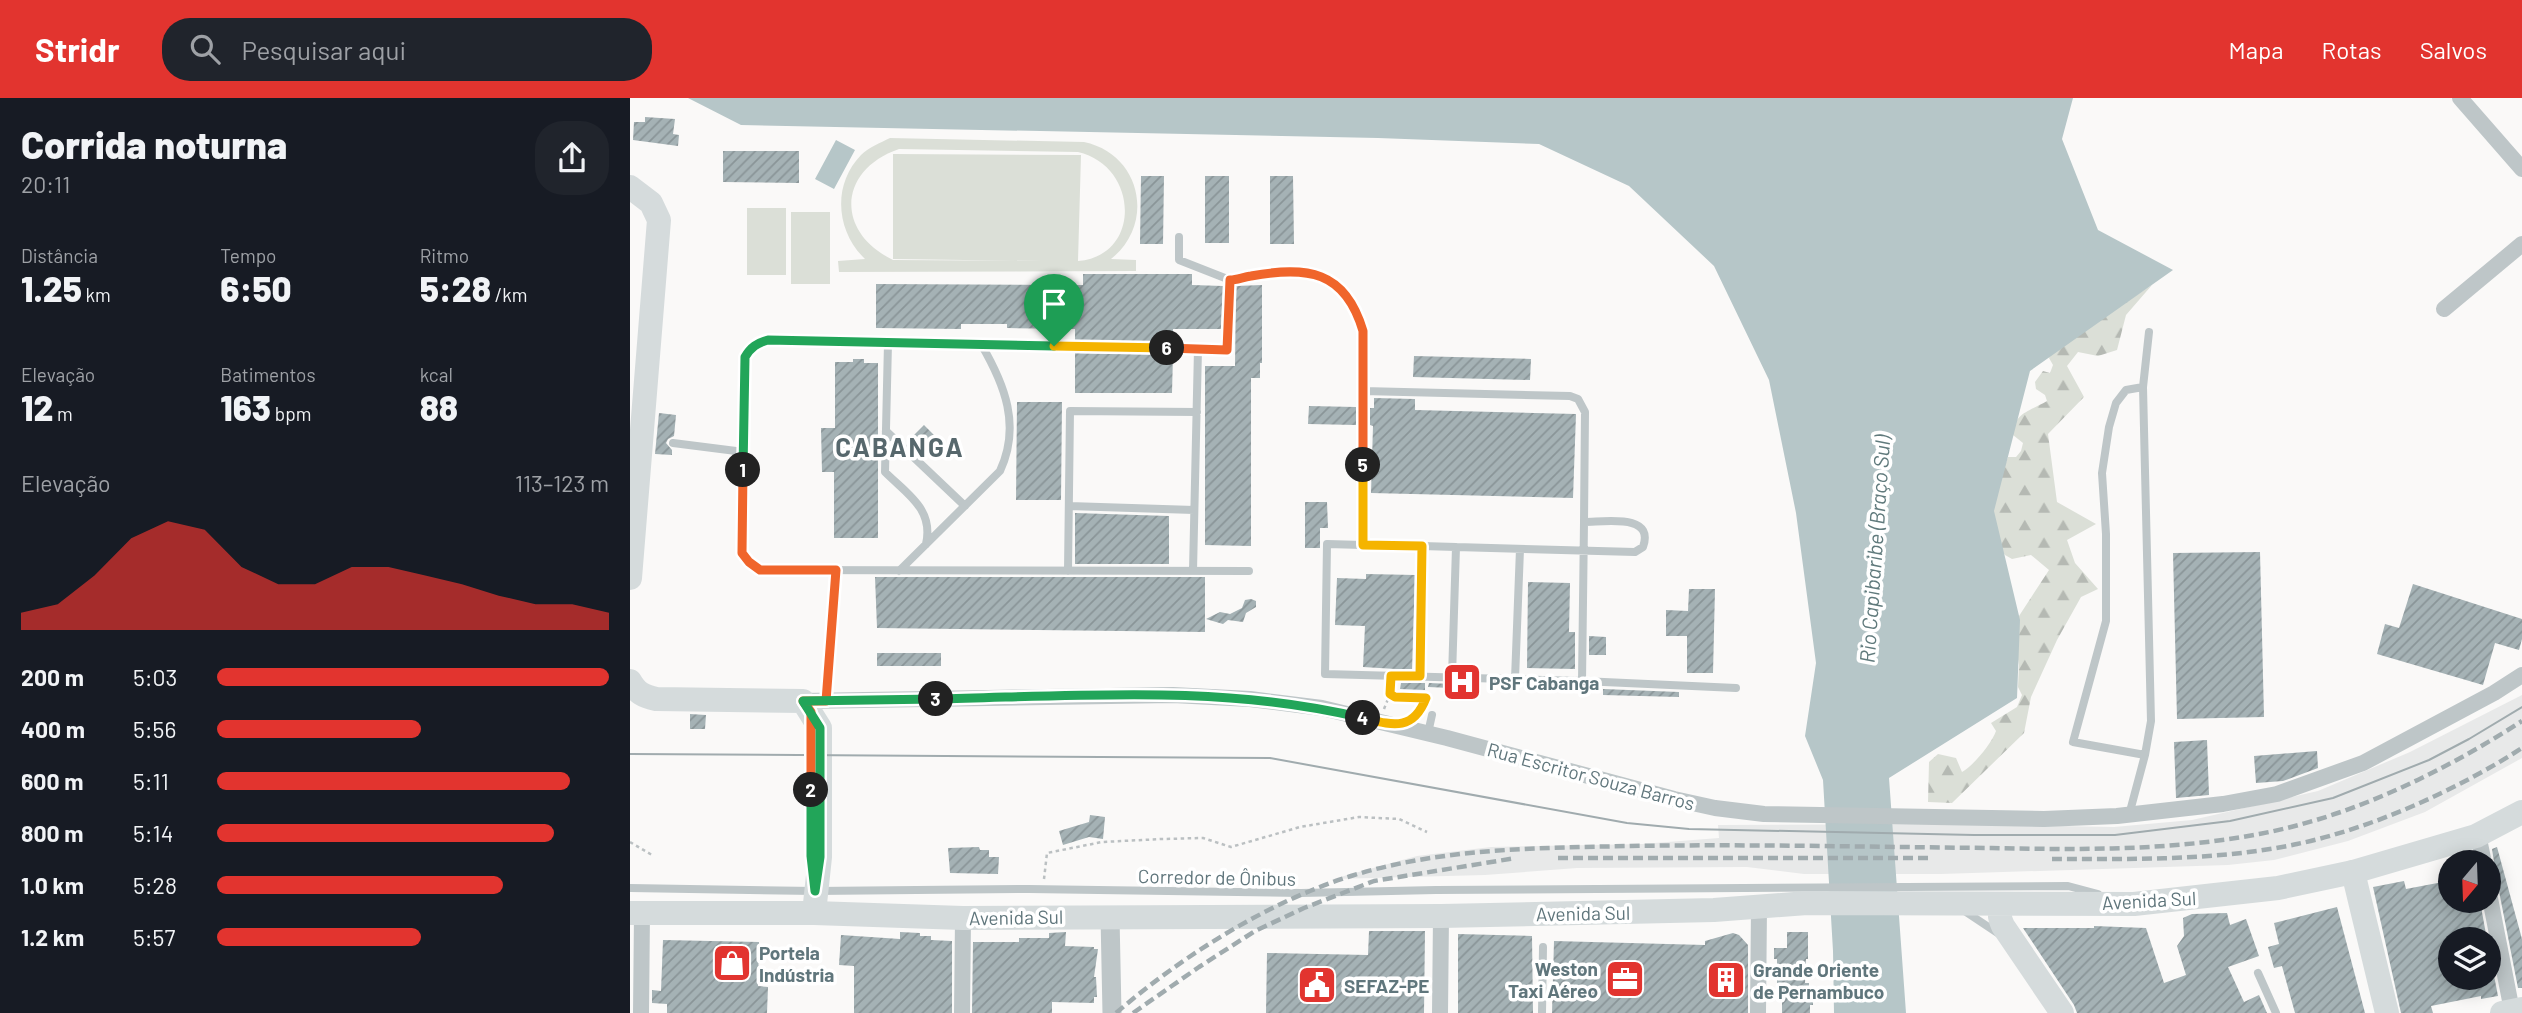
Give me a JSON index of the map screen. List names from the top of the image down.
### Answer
{
  "streets": {
    "main road": ["Rua Escritor Souza Barros", "Avenida Sul"],
    "lane": ["Corredor de Ônibus"]
  },
  "crossings": [
    ["Corredor de Ônibus", "Avenida Sul"]
  ],
  "districts": ["CABANGA"],
  "water": ["Rio Capibaribe (Braço Sul)"],
  "places": {
    "hospital": ["PSF Cabanga"],
    "shop": ["Portela Indústria"],
    "office": ["Weston Taxi Aéreo"],
    "building": ["Grande Oriente de Pernambuco"],
    "public building": ["SEFAZ-PE"]
  },
  "north": "bottom",
  "page": {
    "header": "Stridr",
    "search": "Pesquisar aqui",
    "nav": ["Mapa", "Rotas", "Salvos"],
    "heading": ["Corrida noturna", "20:11"],
    "stats": [
      ["Distância", "1.25 km"],
      ["Tempo", "6:50"],
      ["Ritmo", "5:28 /km"],
      ["Elevação", "12 m"],
      ["Batimentos", "163 bpm"],
      ["kcal", "88"]
    ],
    "pins": [
      "6",
      "5",
      "1",
      "3",
      "4",
      "2"
    ],
    "chart": ["Elevação", "113–123 m"],
    "list": [
      {
        "name": "200 m",
        "note": "5:03"
      },
      {
        "name": "400 m",
        "note": "5:56"
      },
      {
        "name": "600 m",
        "note": "5:11"
      },
      {
        "name": "800 m",
        "note": "5:14"
      },
      {
        "name": "1.0 km",
        "note": "5:28"
      },
      {
        "name": "1.2 km",
        "note": "5:57"
      }
    ]
  }
}
